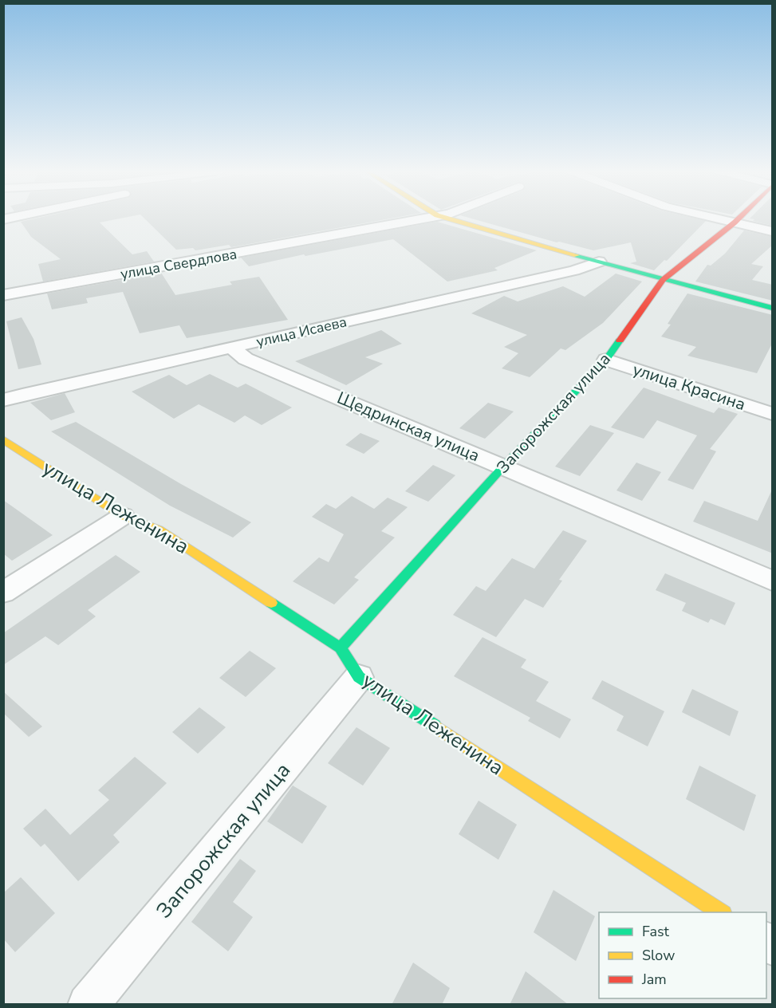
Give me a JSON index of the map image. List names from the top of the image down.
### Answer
{
  "streets": {
    "street": [
      "улица Свердлова",
      "улица Исаева",
      "улица Красина",
      "Запорожская улица",
      "Щедринская улица",
      "улица Леженина"
    ]
  },
  "crossings": [
    ["улица Исаева", "Щедринская улица"],
    ["улица Красина", "Запорожская улица"],
    ["Запорожская улица", "Щедринская улица"],
    ["Запорожская улица", "улица Леженина"]
  ],
  "legend": ["Fast", "Slow", "Jam"]
}
